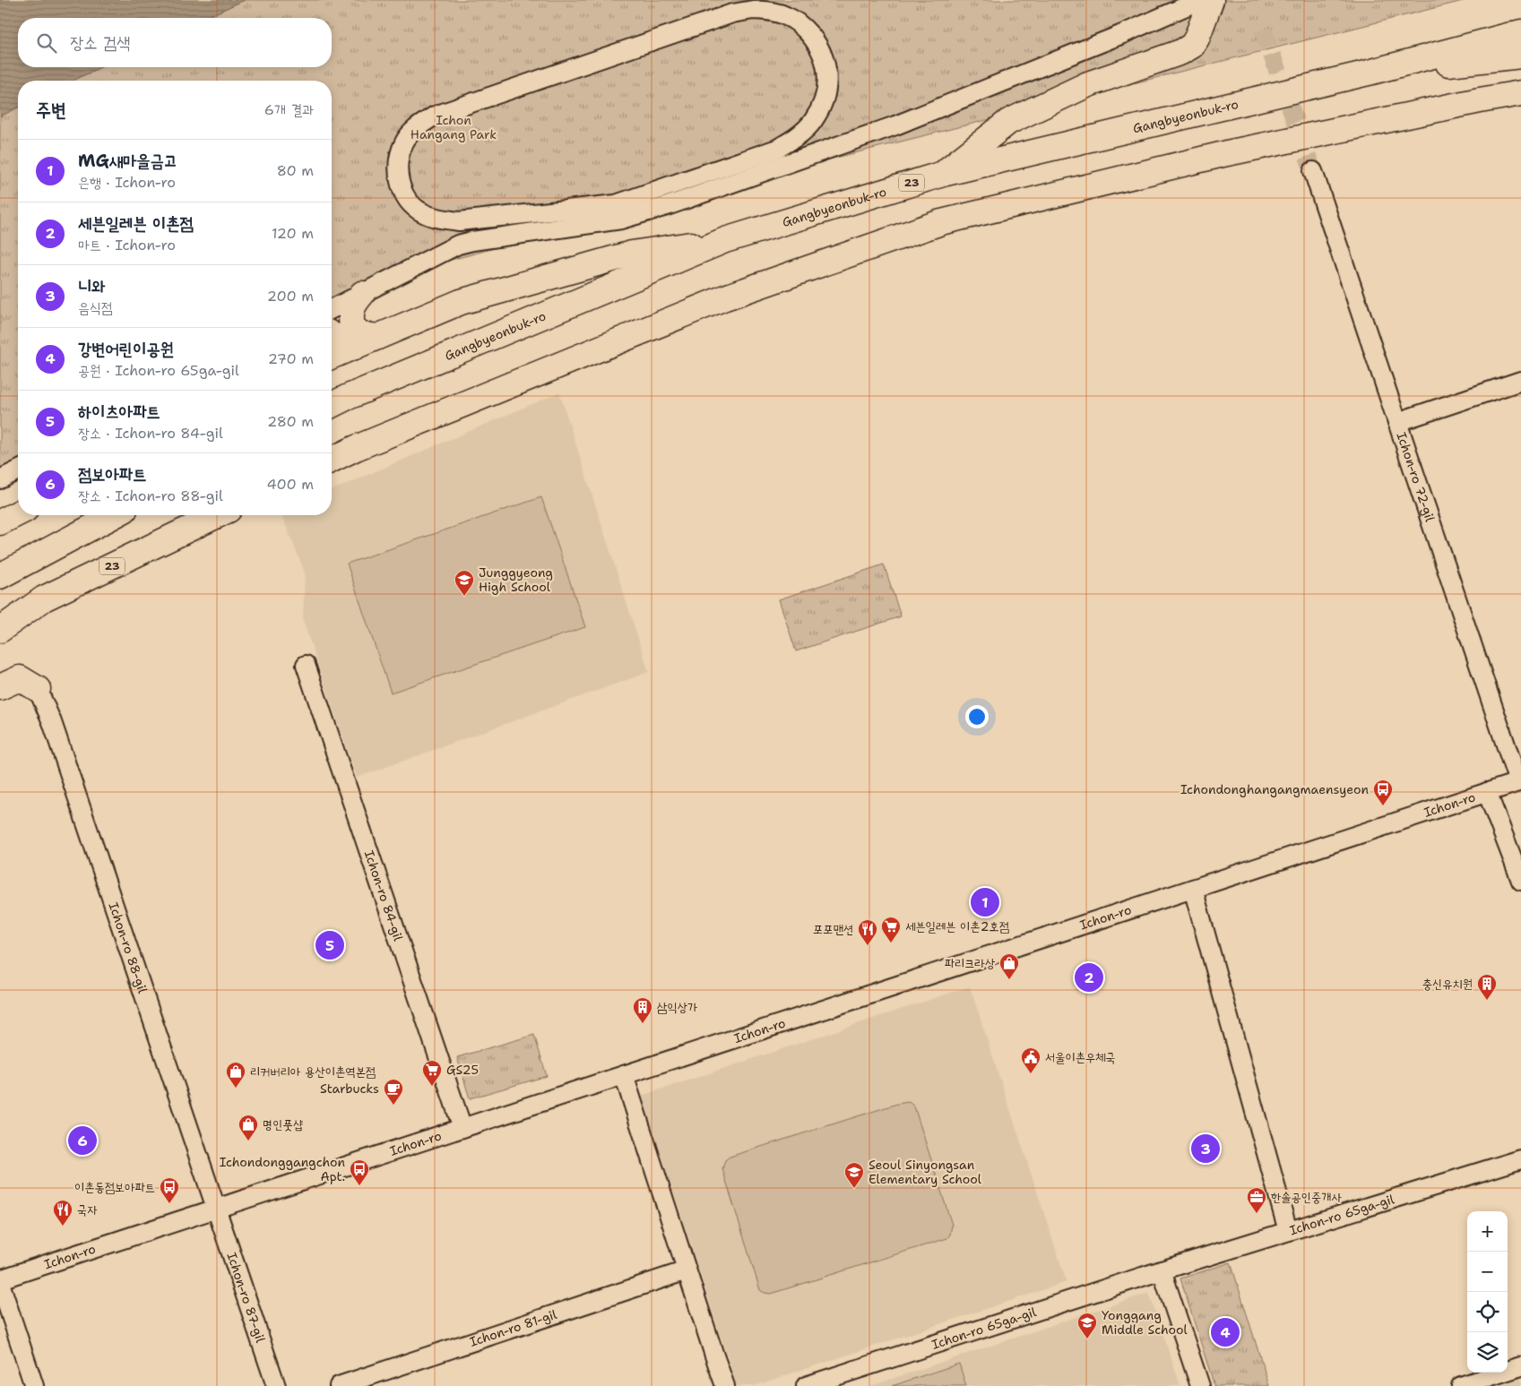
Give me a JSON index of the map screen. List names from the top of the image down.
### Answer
{
  "streets": {
    "highway": ["Gangbyeonbuk-ro", "23"],
    "street": [
      "Ichon-ro 72-gil",
      "Ichon-ro",
      "Ichon-ro 84-gil",
      "Ichon-ro 88-gil",
      "Ichon-ro 65ga-gil",
      "Ichon-ro 87-gil",
      "Ichon-ro 81-gil"
    ]
  },
  "crossings": [
    ["Ichon-ro 72-gil", "Ichon-ro"],
    ["Ichon-ro", "Ichon-ro 84-gil"],
    ["Ichon-ro", "Ichon-ro 88-gil"],
    ["Ichon-ro", "Ichon-ro 87-gil"],
    ["Ichon-ro 88-gil", "Ichon-ro 87-gil"]
  ],
  "parks": ["Ichon Hangang Park"],
  "places": {
    "school or university": ["Junggyeong High School", "Seoul Sinyongsan Elementary School", "Yonggang Middle School"],
    "bus stop": ["Ichondonghangangmaensyeon", "Ichondonggangchon Apt.", "이촌동점보아파트"],
    "supermarket": ["세븐일레븐 이촌2호점", "GS25"],
    "restaurant": ["포포맨션", "국자"],
    "shop": ["파리크라상", "리커버리아 용산이촌역본점", "명인풋샵"],
    "building": ["충신유치원", "삼익상가"],
    "public building": ["서울이촌우체국"],
    "cafe": ["Starbucks"],
    "office": ["한솔공인중개사"]
  },
  "page": {
    "search": "장소 검색",
    "heading": ["주변", "6개 결과"],
    "list": [
      {
        "mark": "1",
        "name": "MG새마을금고",
        "note": "은행 · Ichon-ro",
        "value": "80 m"
      },
      {
        "mark": "2",
        "name": "세븐일레븐 이촌점",
        "note": "마트 · Ichon-ro",
        "value": "120 m"
      },
      {
        "mark": "3",
        "name": "니와",
        "note": "음식점",
        "value": "200 m"
      },
      {
        "mark": "4",
        "name": "강변어린이공원",
        "note": "공원 · Ichon-ro 65ga-gil",
        "value": "270 m"
      },
      {
        "mark": "5",
        "name": "하이츠아파트",
        "note": "장소 · Ichon-ro 84-gil",
        "value": "280 m"
      },
      {
        "mark": "6",
        "name": "점보아파트",
        "note": "장소 · Ichon-ro 88-gil",
        "value": "400 m"
      }
    ],
    "pins": [
      "1",
      "5",
      "2",
      "6",
      "3",
      "4"
    ],
    "map_buttons": ["+", "−"]
  }
}
